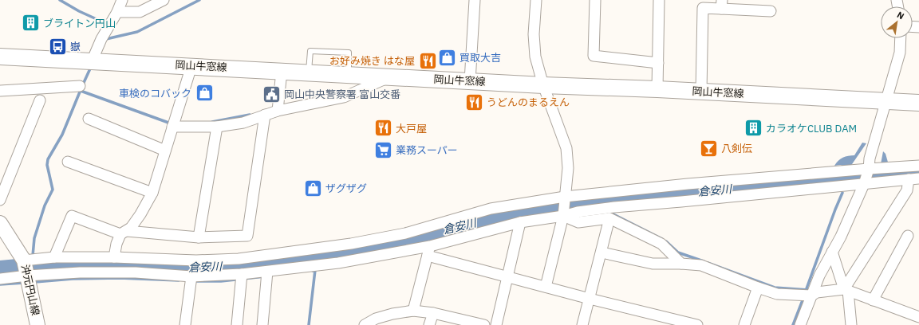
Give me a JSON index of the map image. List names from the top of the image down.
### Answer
{
  "streets": {
    "main road": ["岡山牛窓線", "沖元円山線"]
  },
  "water": ["倉安川"],
  "places": {
    "building": ["ブライトン円山", "カラオケCLUB DAM"],
    "bus stop": ["嶽"],
    "shop": ["買取大吉", "車検のコバック", "ザグザグ"],
    "restaurant": ["お好み焼き はな屋", "うどんのまるえん", "大戸屋"],
    "public building": ["岡山中央警察署 富山交番"],
    "bar": ["八剣伝"],
    "supermarket": ["業務スーパー"]
  },
  "north": "top right"
}
